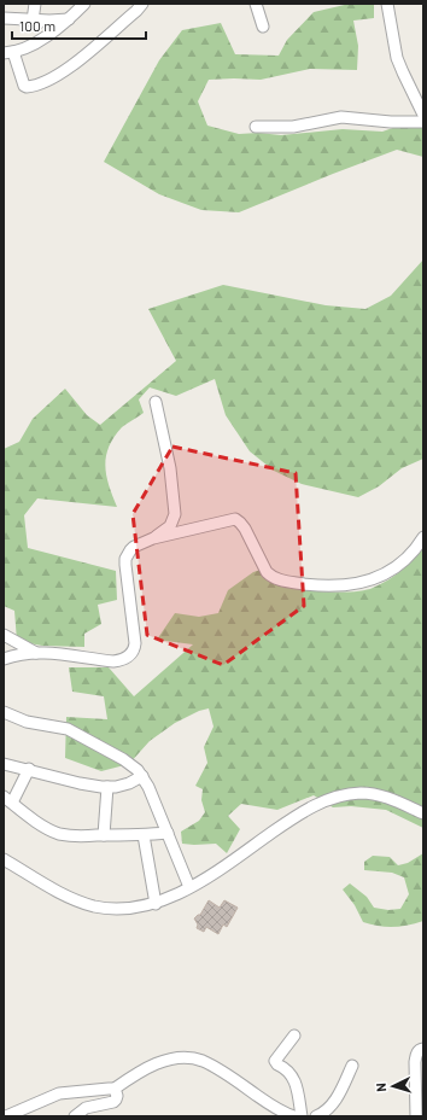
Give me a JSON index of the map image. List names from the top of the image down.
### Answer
{
  "scale_bar": "100 m",
  "north": "left"
}
